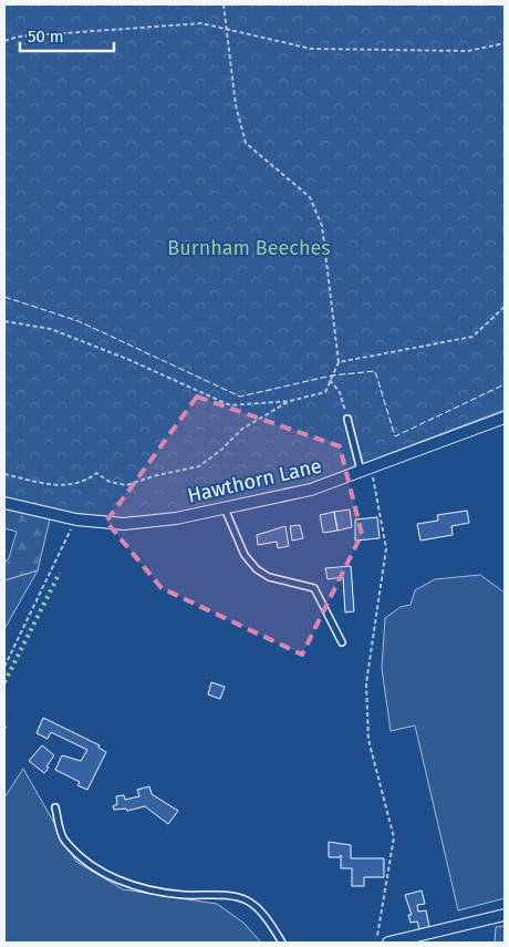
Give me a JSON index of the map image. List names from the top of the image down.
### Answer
{
  "streets": {
    "street": ["Hawthorn Lane"]
  },
  "parks": ["Burnham Beeches"],
  "scale_bar": "50 m"
}
